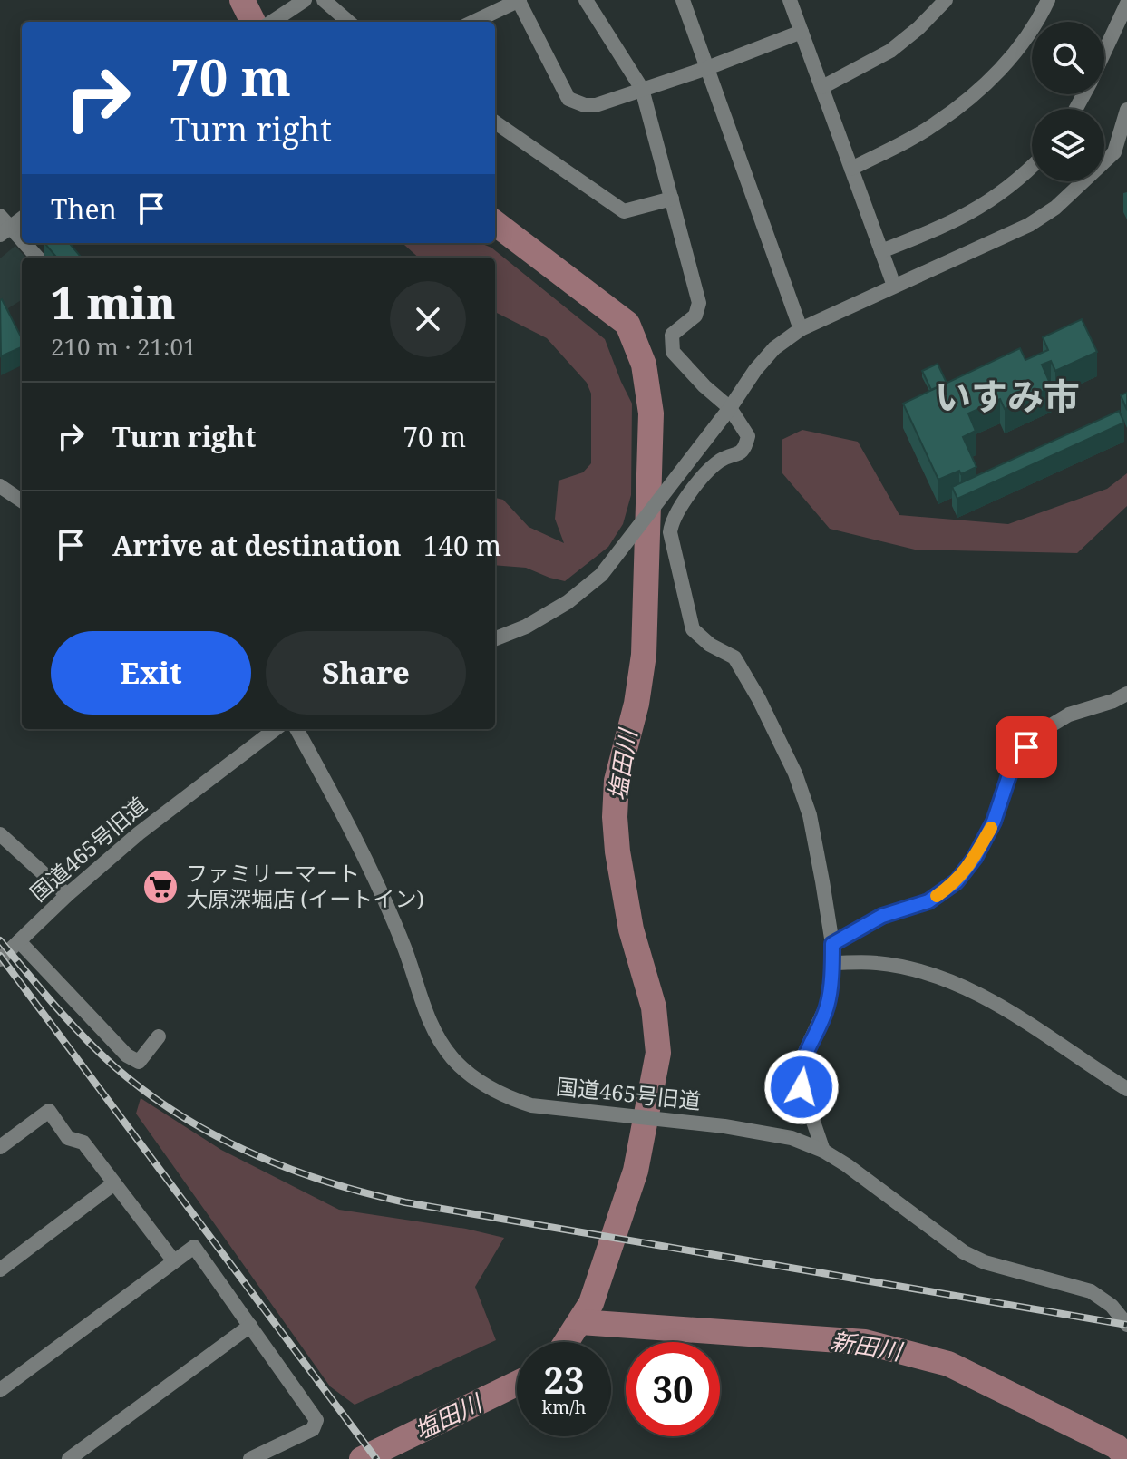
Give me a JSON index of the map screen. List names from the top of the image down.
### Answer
{
  "streets": {
    "street": ["国道465号旧道"]
  },
  "districts": ["いすみ市"],
  "water": ["塩田川", "新田川"],
  "places": {
    "supermarket": ["ファミリーマート 大原深堀店 (イートイン)"]
  },
  "page": {
    "turn": ["70 m", "Turn right"],
    "then": "Then",
    "heading": ["1 min", "210 m · 21:01"],
    "list": [
      {
        "name": "Turn right",
        "value": "70 m"
      },
      {
        "name": "Arrive at destination",
        "value": "140 m"
      }
    ],
    "buttons": ["Exit", "Share"],
    "speed": "23 km/h",
    "limit": "30"
  }
}
